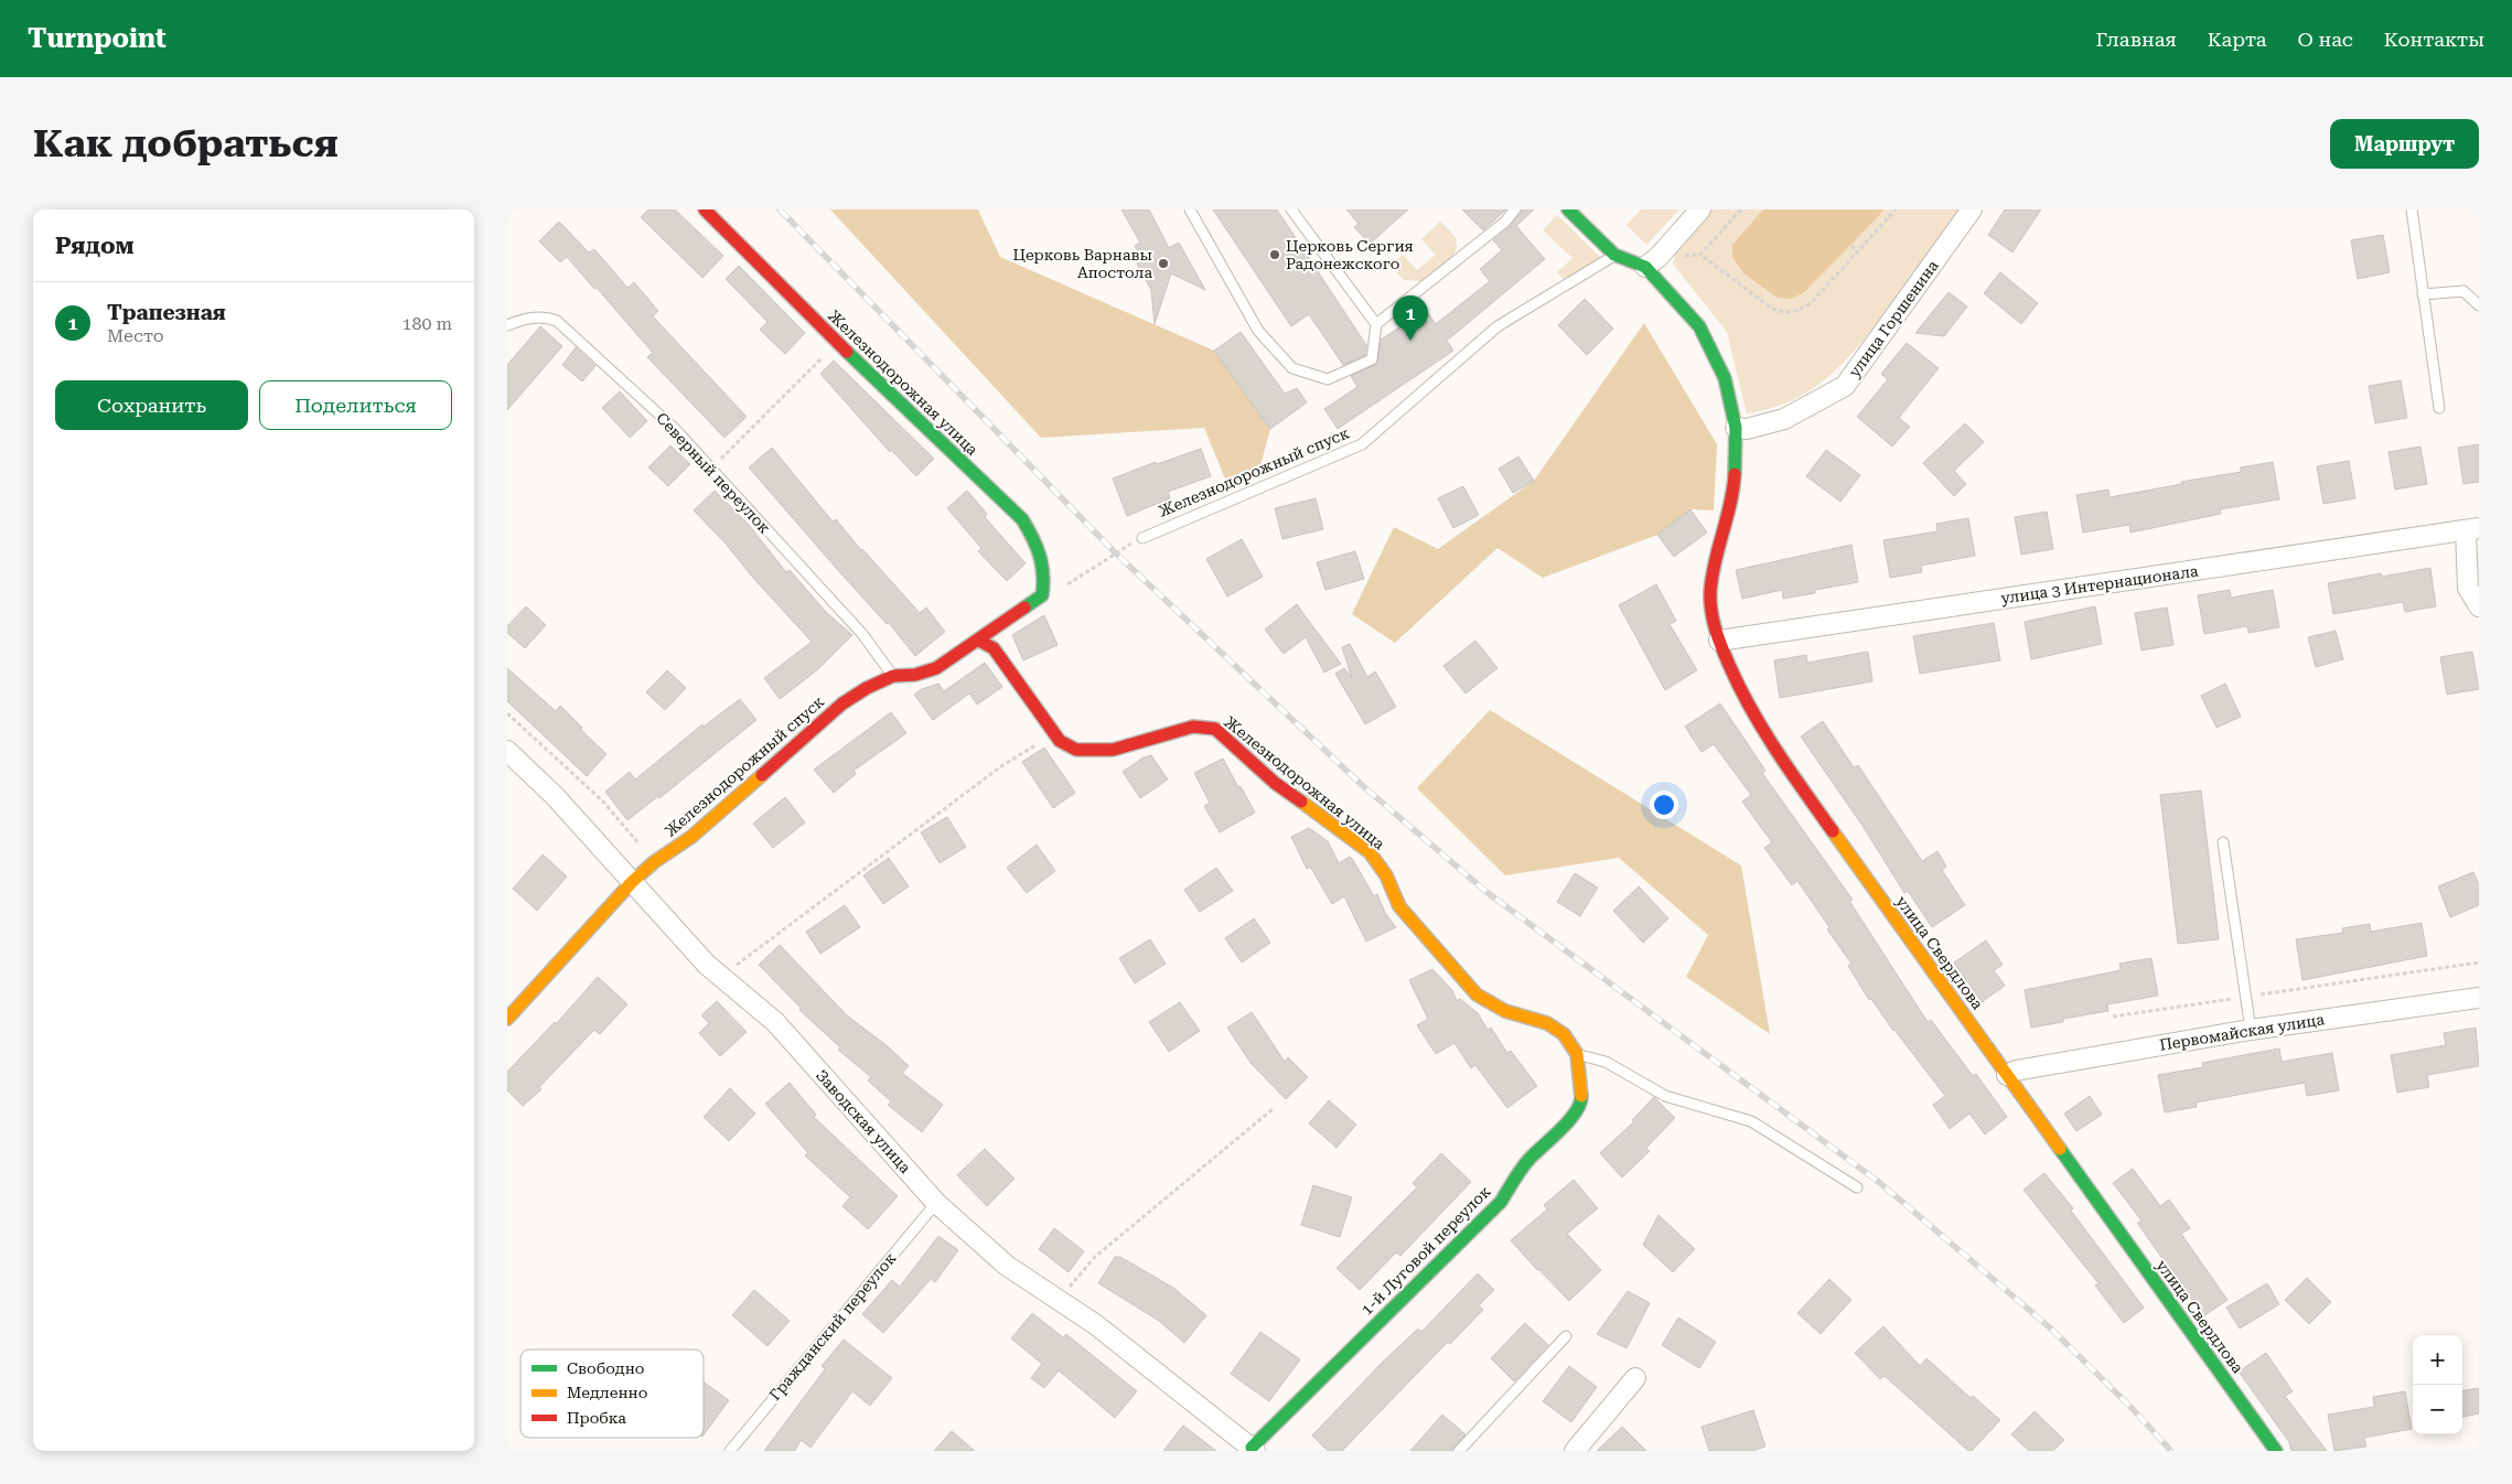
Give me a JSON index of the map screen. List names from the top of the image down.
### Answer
{
  "streets": {
    "street": [
      "улица Горшенина",
      "Железнодорожная улица",
      "Железнодорожный спуск",
      "улица 3 Интернационала",
      "улица Свердлова",
      "Первомайская улица",
      "Заводская улица",
      "1-й Луговой переулок"
    ],
    "lane": ["Северный переулок", "Гражданский переулок"]
  },
  "crossings": [
    ["улица Горшенина", "улица Свердлова"],
    ["Железнодорожная улица", "Железнодорожный спуск"],
    ["Железнодорожная улица", "1-й Луговой переулок"],
    ["Железнодорожный спуск", "Северный переулок"],
    ["Железнодорожный спуск", "Заводская улица"],
    ["улица 3 Интернационала", "улица Свердлова"],
    ["улица Свердлова", "Первомайская улица"],
    ["Заводская улица", "1-й Луговой переулок"],
    ["Заводская улица", "Гражданский переулок"]
  ],
  "places": ["Церковь Сергия Радонежского", "Церковь Варнавы Апостола"],
  "legend": ["Свободно", "Медленно", "Пробка"],
  "page": {
    "header": "Turnpoint",
    "nav": [
      "Главная",
      "Карта",
      "О нас",
      "Контакты"
    ],
    "buttons": [
      "Маршрут",
      ["Сохранить", "Поделиться"]
    ],
    "title": "Как добраться",
    "heading": "Рядом",
    "list": [
      {
        "mark": "1",
        "name": "Трапезная",
        "note": "Место",
        "value": "180 m"
      }
    ],
    "pins": "1",
    "map_buttons": ["+", "−"]
  }
}
